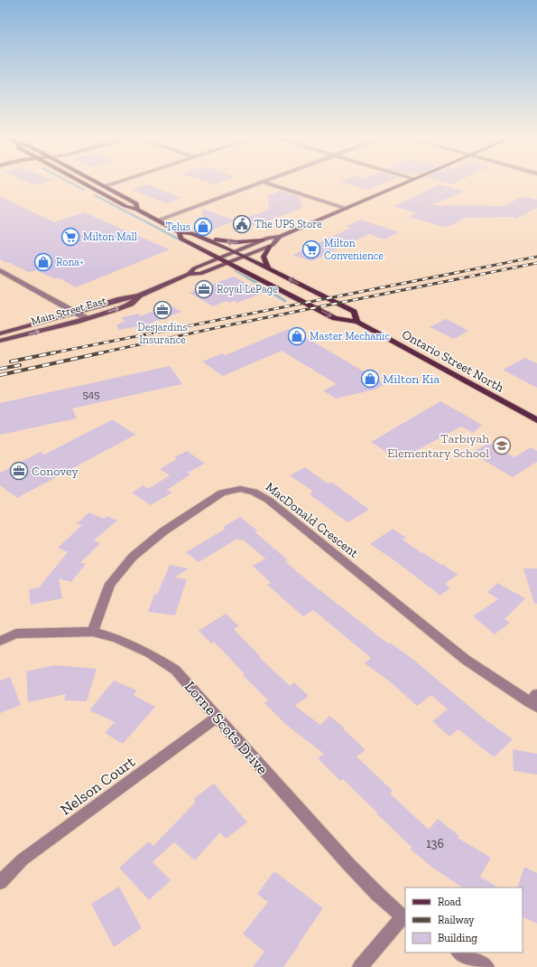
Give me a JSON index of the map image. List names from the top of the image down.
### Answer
{
  "streets": {
    "main road": ["Main Street East", "Ontario Street North"],
    "street": ["MacDonald Crescent", "Lorne Scots Drive", "Nelson Court"]
  },
  "crossings": [
    ["Main Street East", "Ontario Street North"],
    ["MacDonald Crescent", "Lorne Scots Drive"],
    ["Lorne Scots Drive", "Nelson Court"]
  ],
  "places": {
    "public building": ["The UPS Store"],
    "shop": [
      "Telus",
      "Rona+",
      "Master Mechanic",
      "Milton Kia"
    ],
    "supermarket": ["Milton Mall", "Milton Convenience"],
    "office": ["Royal LePage", "Desjardins Insurance", "Conovey"],
    "school or university": ["Tarbiyah Elementary School"]
  },
  "house_numbers": ["545", "136"],
  "legend": ["Road", "Railway", "Building"]
}
